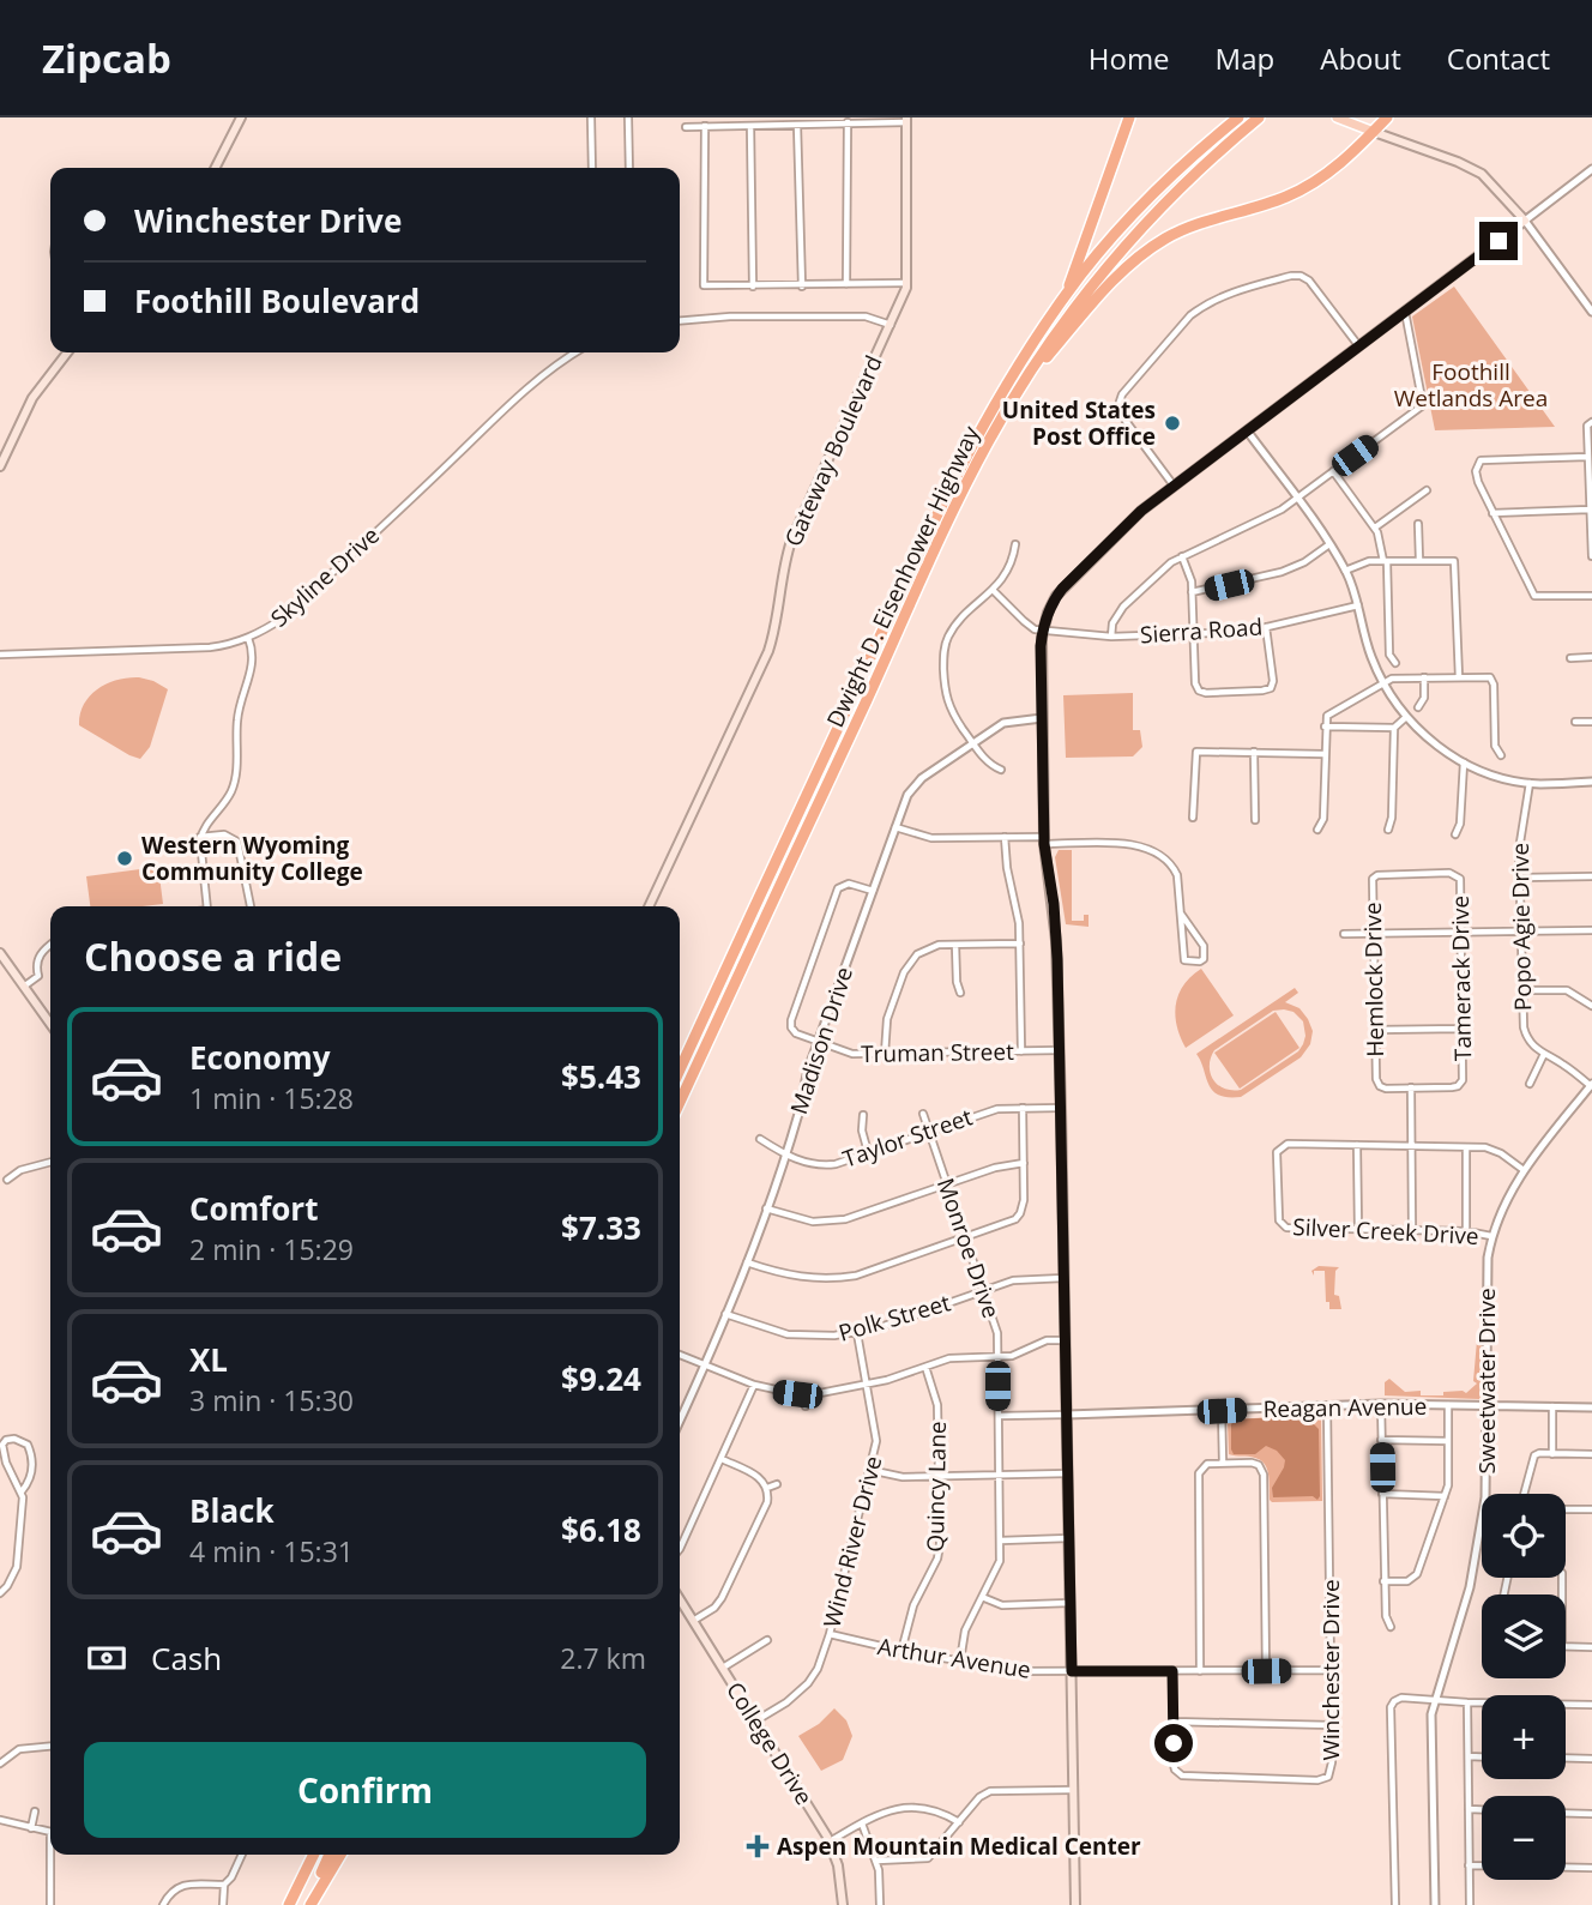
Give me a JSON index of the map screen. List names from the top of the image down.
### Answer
{
  "streets": {
    "highway": ["Dwight D. Eisenhower Highway"],
    "main road": ["Gateway Boulevard", "College Drive"],
    "street": [
      "Skyline Drive",
      "Sierra Road",
      "Popo Agie Drive",
      "Tamerack Drive",
      "Hemlock Drive",
      "Madison Drive",
      "Truman Street",
      "Taylor Street",
      "Silver Creek Drive",
      "Monroe Drive",
      "Polk Street",
      "Sweetwater Drive",
      "Reagan Avenue",
      "Quincy Lane",
      "Wind River Drive",
      "Arthur Avenue",
      "Winchester Drive"
    ]
  },
  "crossings": [
    ["Popo Agie Drive", "Sweetwater Drive"],
    ["Tamerack Drive", "Hemlock Drive"],
    ["Madison Drive", "Truman Street"],
    ["Madison Drive", "Taylor Street"],
    ["Madison Drive", "Polk Street"],
    ["Taylor Street", "Monroe Drive"],
    ["Silver Creek Drive", "Sweetwater Drive"],
    ["Monroe Drive", "Polk Street"],
    ["Monroe Drive", "Reagan Avenue"],
    ["Monroe Drive", "Arthur Avenue"],
    ["Polk Street", "Wind River Drive"],
    ["Sweetwater Drive", "Reagan Avenue"],
    ["Reagan Avenue", "Winchester Drive"],
    ["Quincy Lane", "Arthur Avenue"],
    ["Wind River Drive", "Arthur Avenue"],
    ["Wind River Drive", "College Drive"],
    ["Arthur Avenue", "Winchester Drive"]
  ],
  "parks": ["Foothill Wetlands Area"],
  "places": {
    "other": ["United States Post Office", "Western Wyoming Community College"],
    "health": ["Aspen Mountain Medical Center"]
  },
  "page": {
    "header": "Zipcab",
    "nav": [
      "Home",
      "Map",
      "About",
      "Contact"
    ],
    "banner": ["Winchester Drive", "Foothill Boulevard"],
    "heading": "Choose a ride",
    "list": [
      {
        "name": "Economy",
        "note": "1 min · 15:28",
        "value": "$5.43"
      },
      {
        "name": "Comfort",
        "note": "2 min · 15:29",
        "value": "$7.33"
      },
      {
        "name": "XL",
        "note": "3 min · 15:30",
        "value": "$9.24"
      },
      {
        "name": "Black",
        "note": "4 min · 15:31",
        "value": "$6.18"
      }
    ],
    "map_buttons": ["+", "−"],
    "pay": ["Cash", "2.7 km"],
    "buttons": "Confirm"
  }
}
